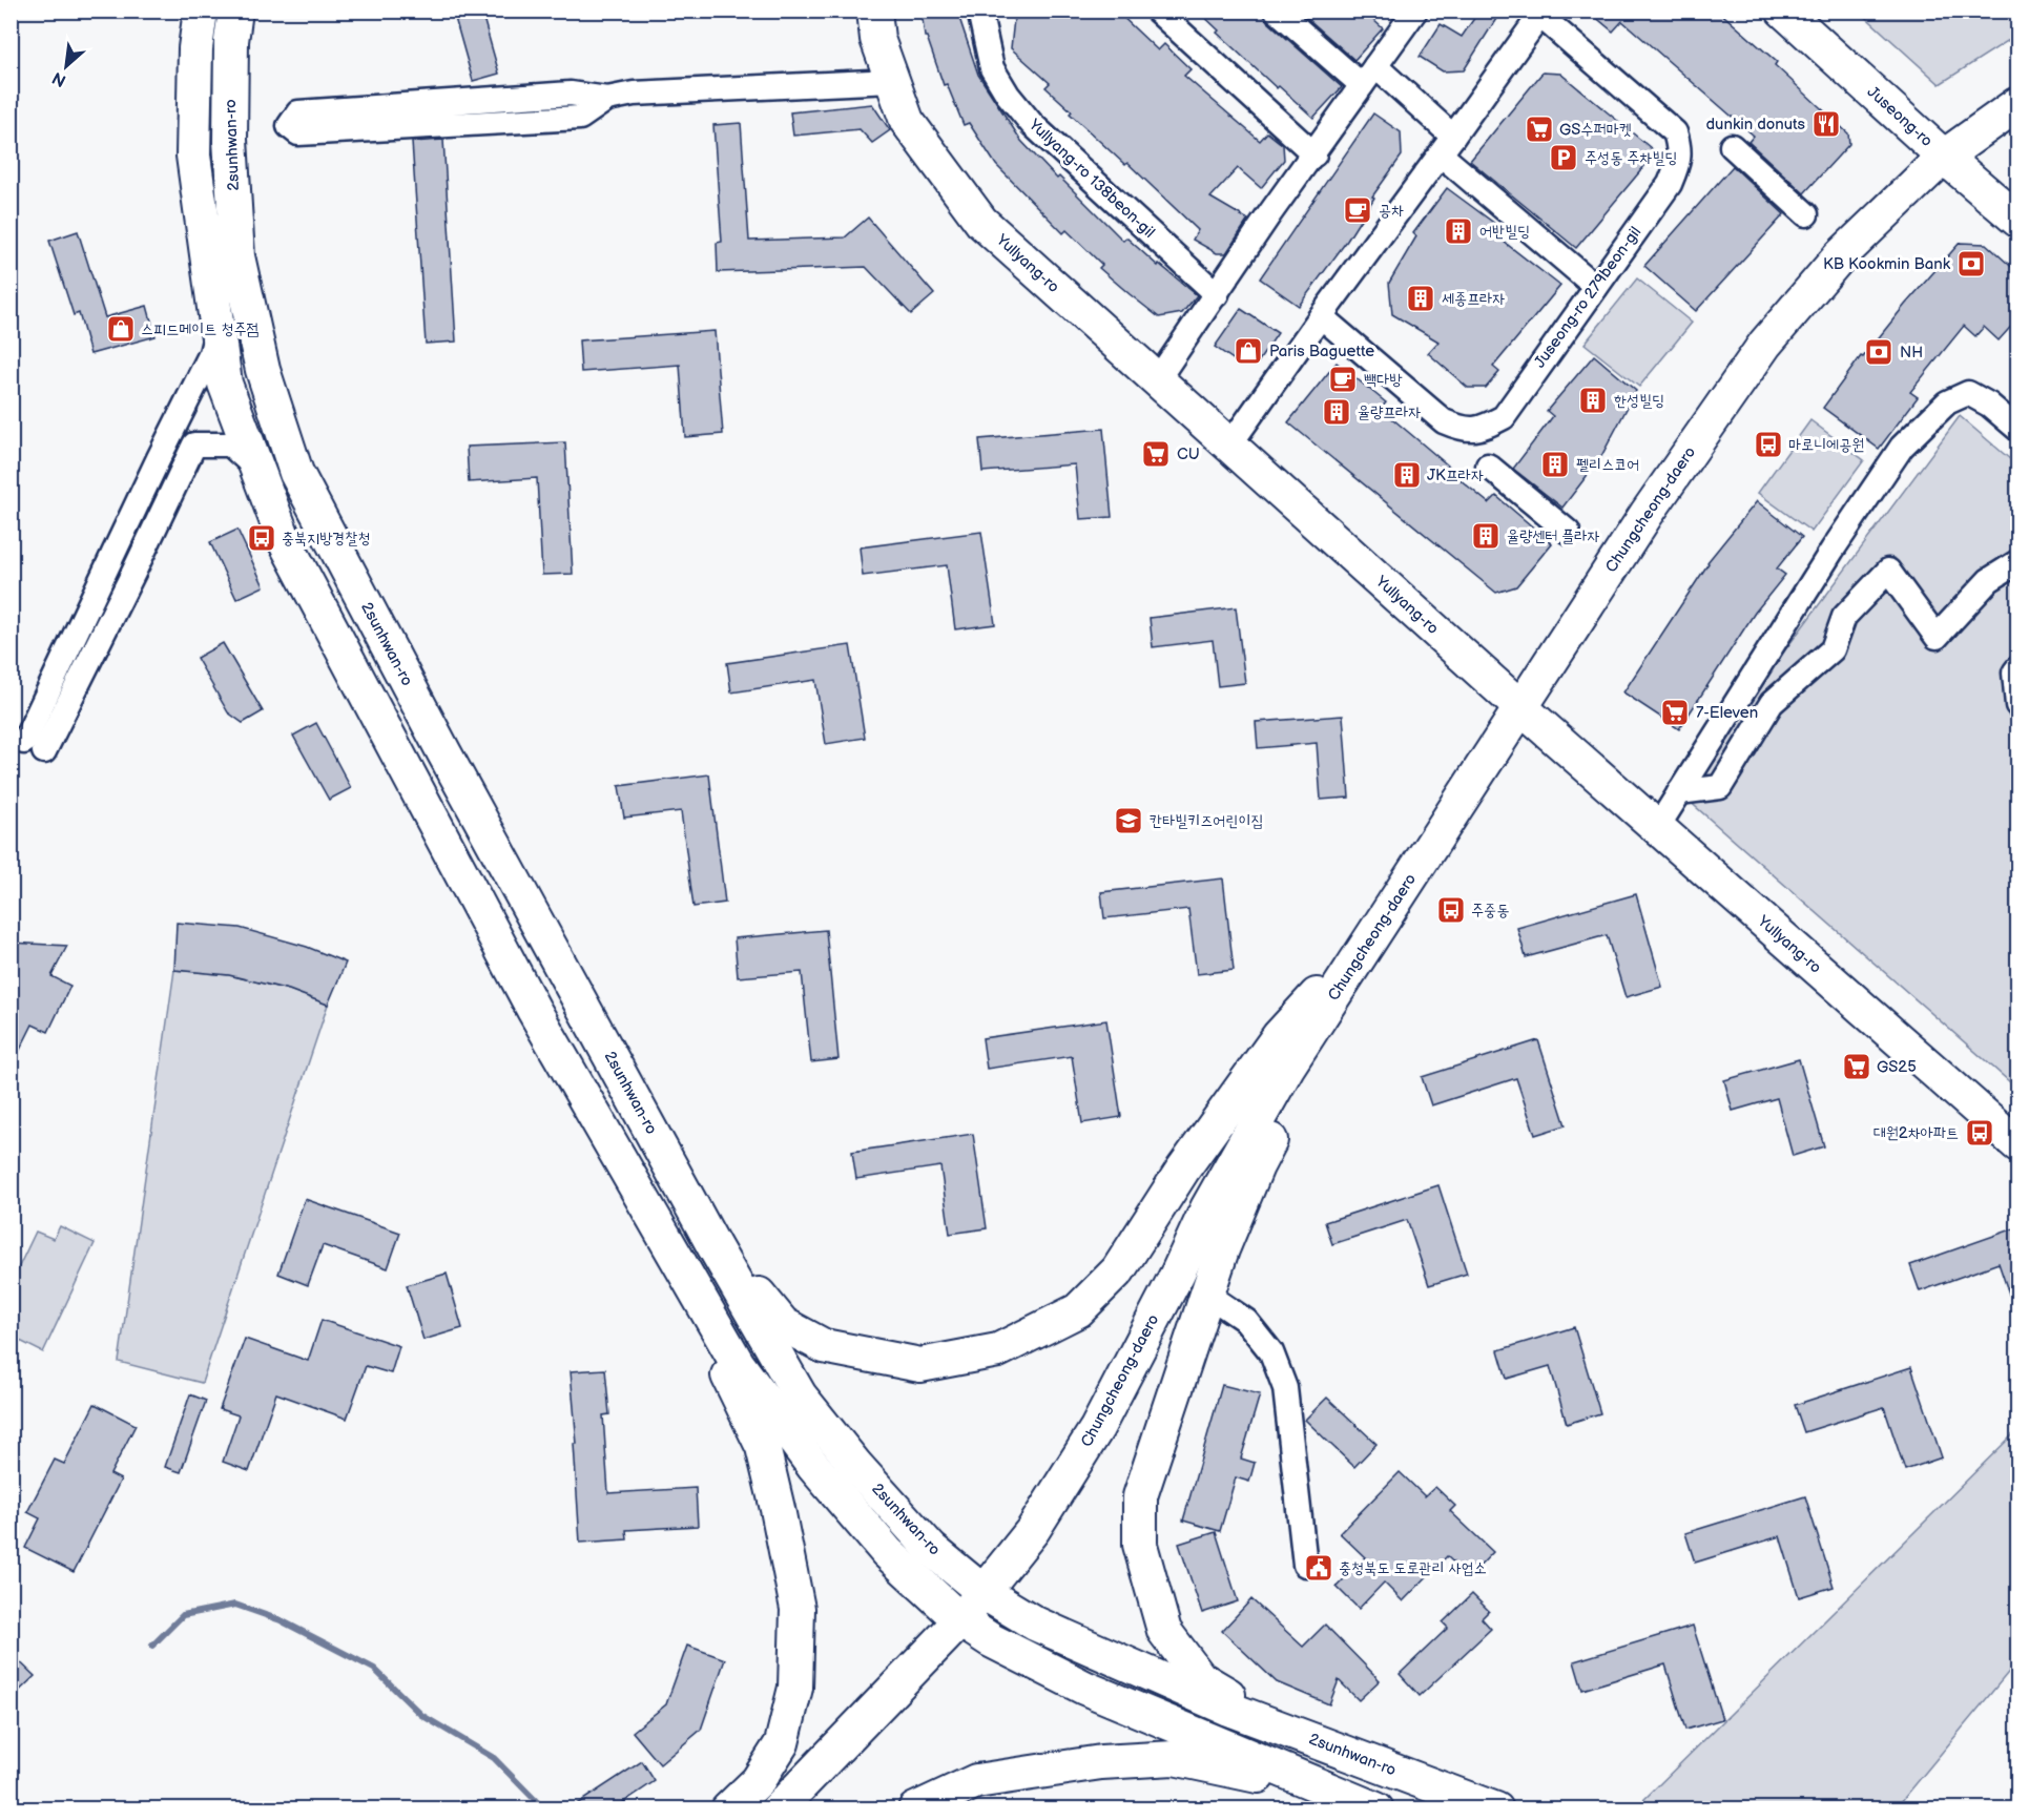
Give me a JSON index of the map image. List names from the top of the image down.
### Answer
{
  "streets": {
    "street": [
      "Juseong-ro",
      "2sunhwan-ro",
      "Yullyang-ro 138beon-gil",
      "Yullyang-ro",
      "Juseong-ro 279beon-gil",
      "Chungcheong-daero"
    ]
  },
  "crossings": [
    ["Juseong-ro", "Chungcheong-daero"],
    ["2sunhwan-ro", "Chungcheong-daero"],
    ["Yullyang-ro", "Juseong-ro 279beon-gil"],
    ["Yullyang-ro", "Chungcheong-daero"]
  ],
  "places": {
    "restaurant": ["dunkin donuts"],
    "supermarket": [
      "GS수퍼마켓",
      "CU",
      "7-Eleven",
      "GS25"
    ],
    "parking": ["주성동 주차빌딩"],
    "cafe": ["공차", "빽다방"],
    "building": [
      "어반빌딩",
      "세종프라자",
      "한성빌딩",
      "율량프라자",
      "펠리스코어",
      "JK프라자",
      "율량센터 플라자"
    ],
    "bank": ["KB Kookmin Bank", "NH"],
    "shop": ["스피드메이트 청주점", "Paris Baguette"],
    "bus stop": [
      "마로니에공원",
      "충북지방경찰청",
      "주중동",
      "대원2차아파트"
    ],
    "school or university": ["칸타빌키즈어린이집"],
    "public building": ["충청북도 도로관리 사업소"]
  },
  "north": "bottom left"
}
